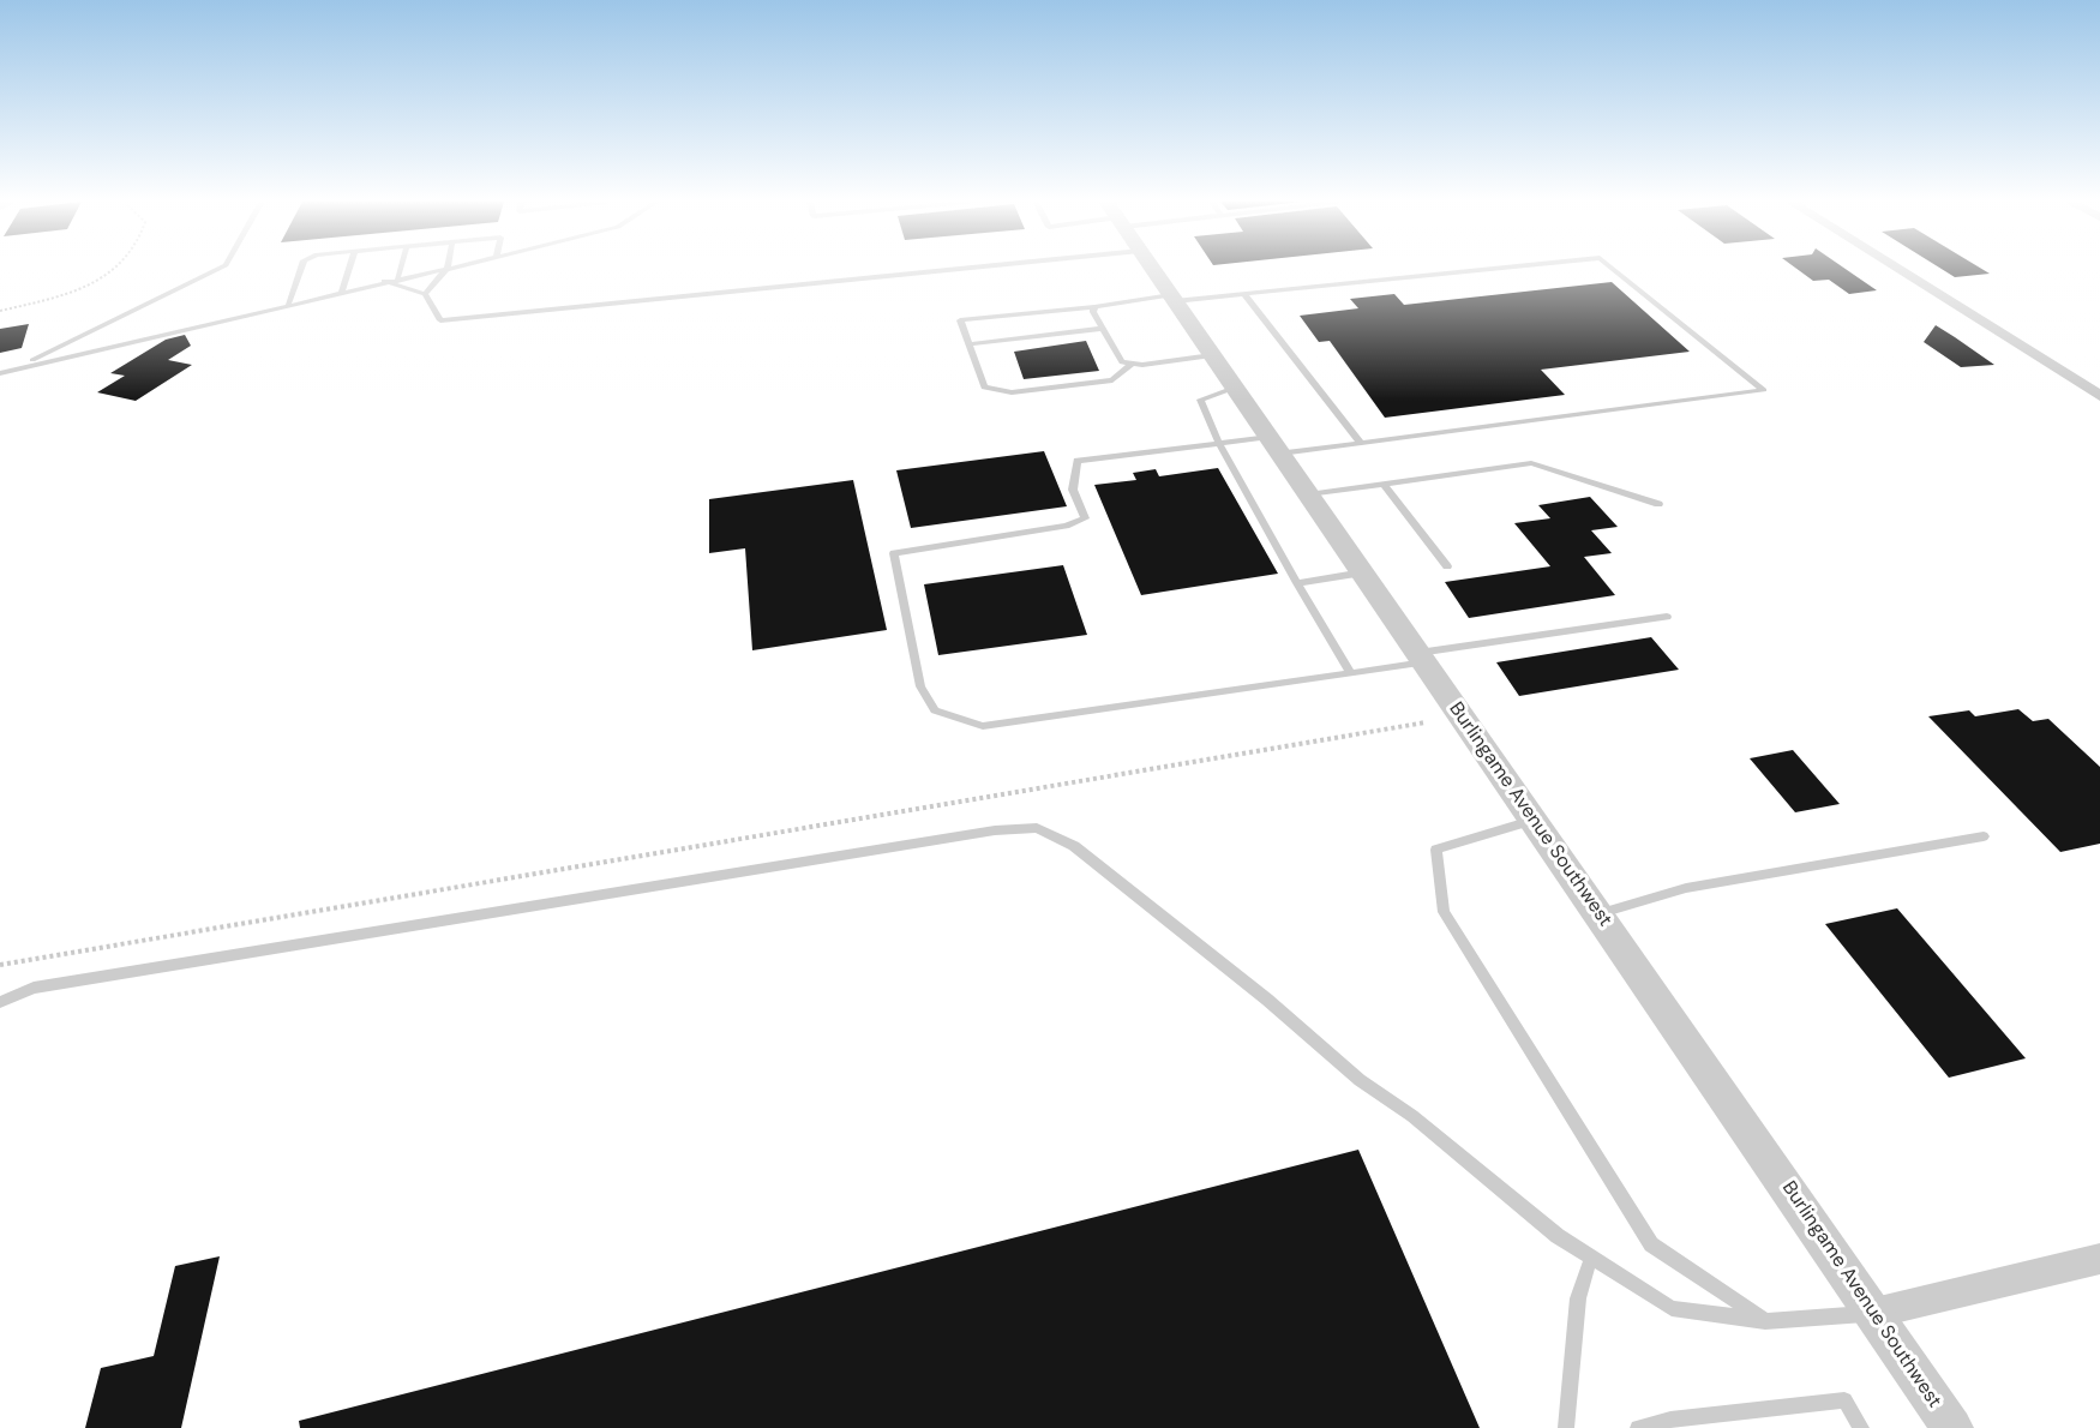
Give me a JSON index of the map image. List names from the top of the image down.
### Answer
{
  "streets": {
    "street": ["Burlingame Avenue Southwest"]
  }
}
